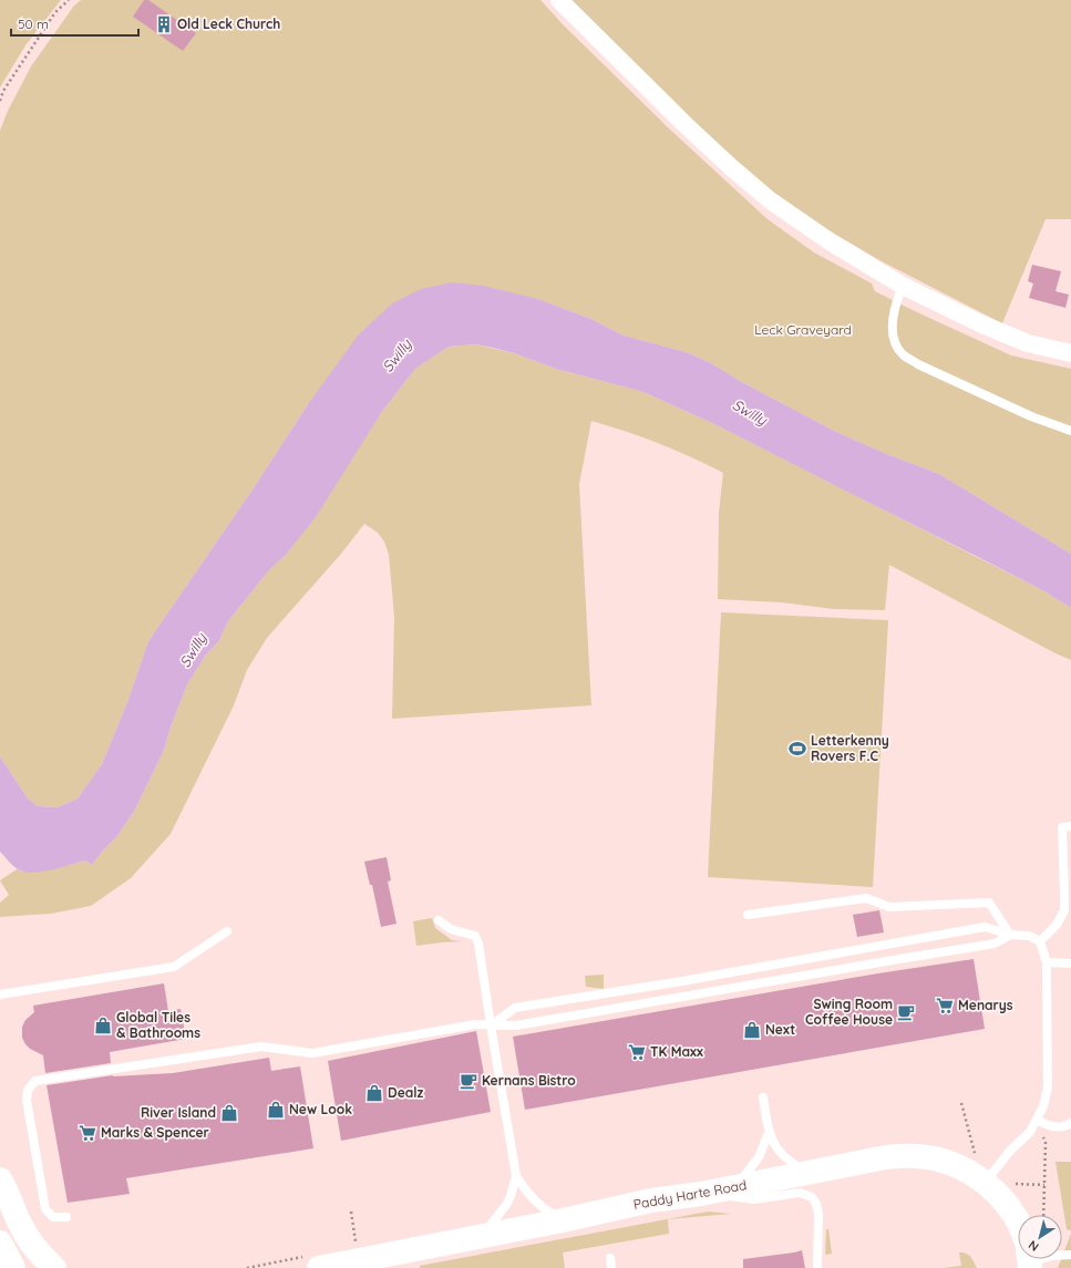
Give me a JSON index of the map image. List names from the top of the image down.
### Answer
{
  "streets": {
    "main road": ["Paddy Harte Road"]
  },
  "water": ["Swilly"],
  "parks": ["Leck Graveyard"],
  "places": {
    "building": ["Old Leck Church"],
    "sports": ["Letterkenny Rovers F.C"],
    "supermarket": ["Menarys", "TK Maxx", "Marks & Spencer"],
    "cafe": ["Swing Room Coffee House", "Kernans Bistro"],
    "shop": [
      "Global Tiles & Bathrooms",
      "Next",
      "Dealz",
      "New Look",
      "River Island"
    ]
  },
  "scale_bar": "50 m",
  "north": "bottom left"
}
